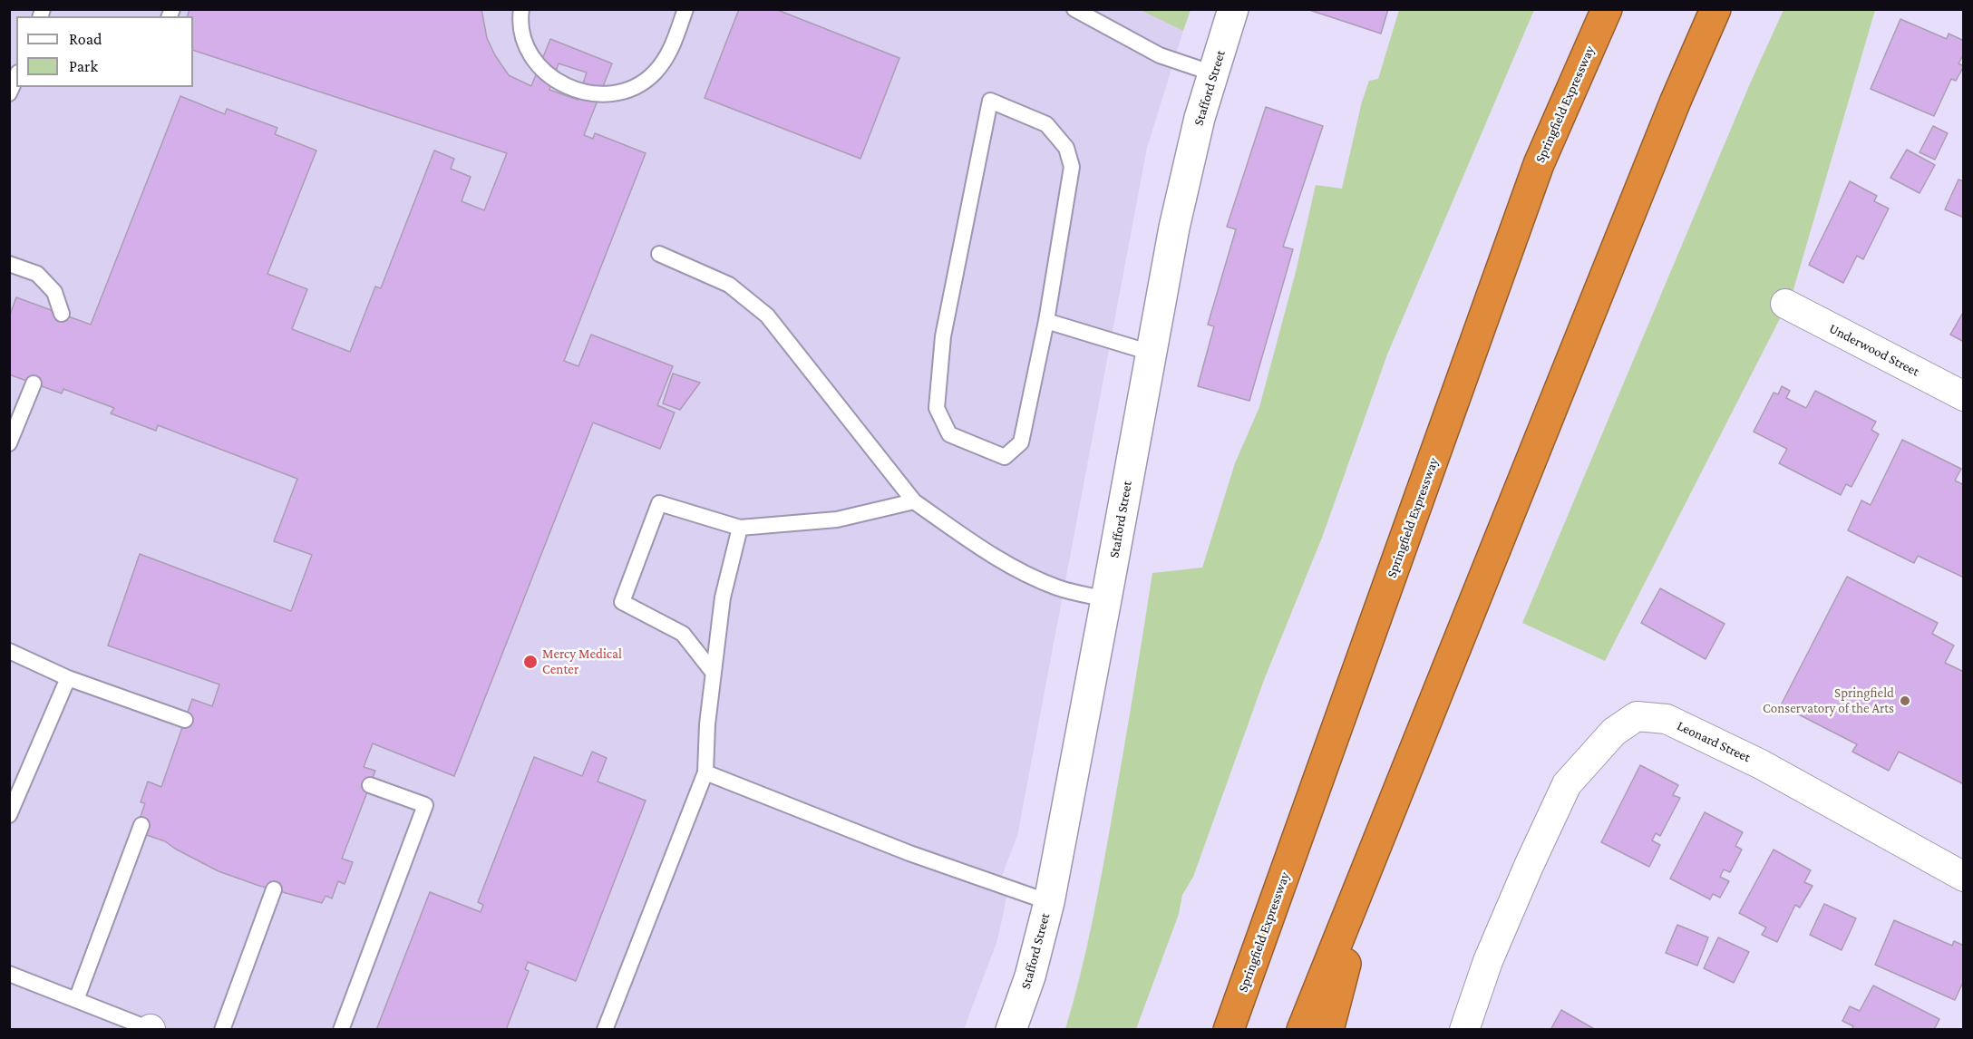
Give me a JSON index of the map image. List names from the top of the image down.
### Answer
{
  "streets": {
    "highway": ["Springfield Expressway"],
    "main road": ["Stafford Street"],
    "street": ["Underwood Street", "Leonard Street"]
  },
  "places": ["Mercy Medical Center", "Springfield Conservatory of the Arts"],
  "legend": ["Road", "Park"]
}
